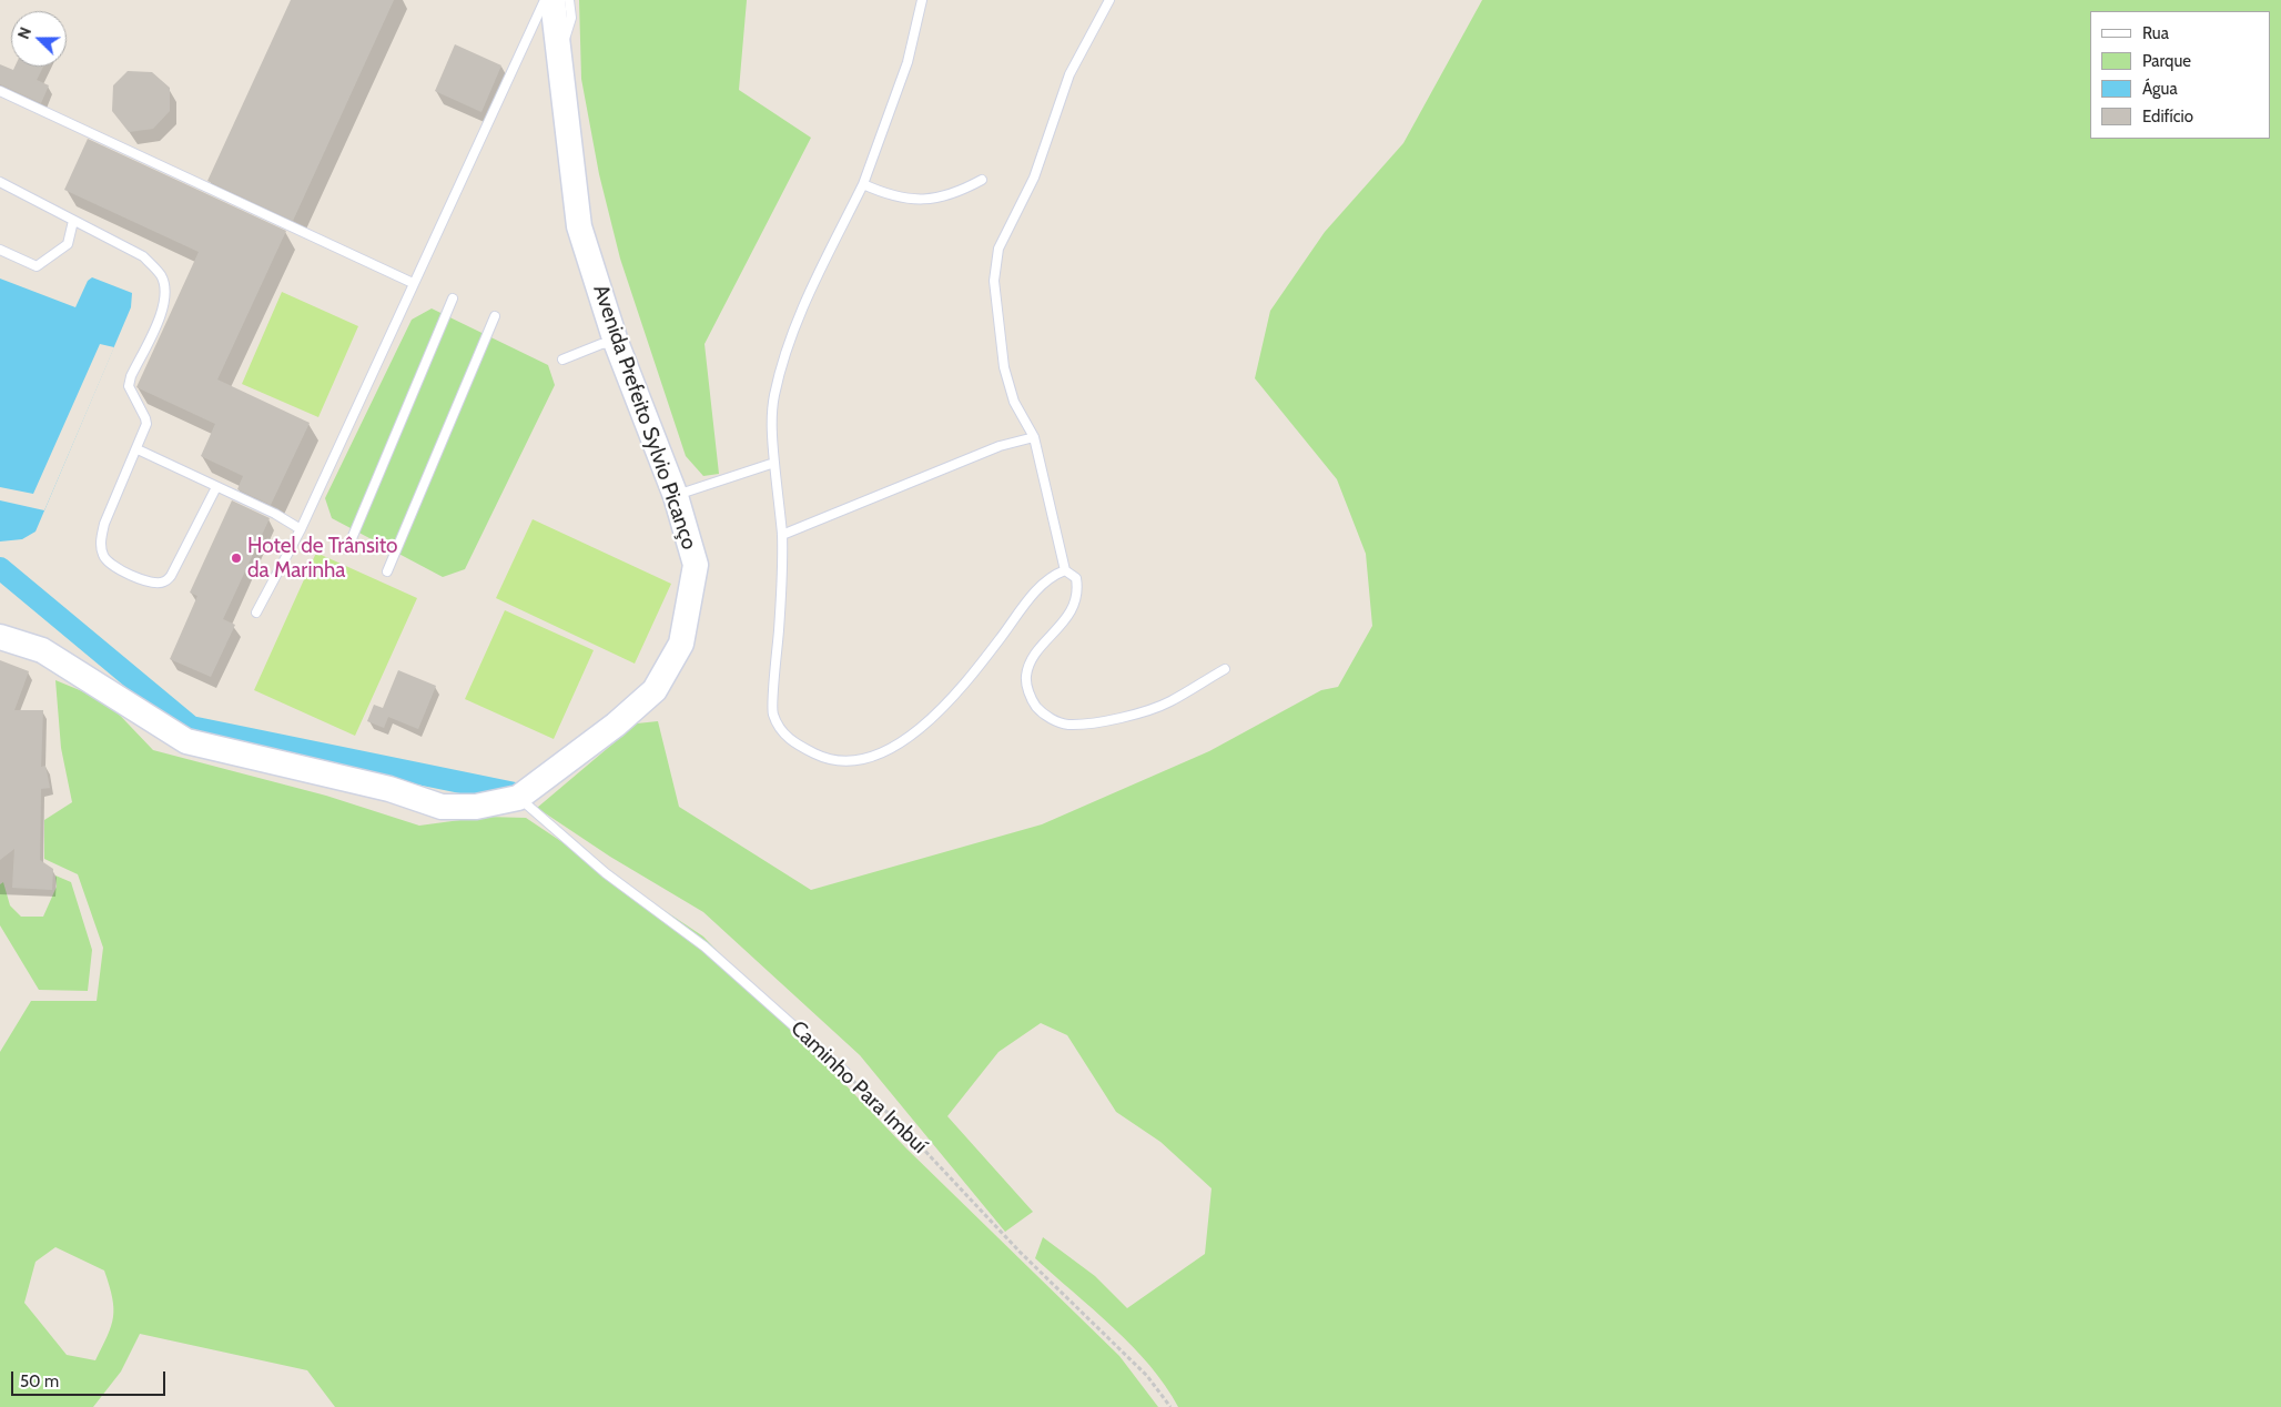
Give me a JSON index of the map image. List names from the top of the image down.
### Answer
{
  "streets": {
    "street": ["Avenida Prefeito Sylvio Picanço"],
    "lane": ["Caminho Para Imbuí"]
  },
  "crossings": [
    ["Avenida Prefeito Sylvio Picanço", "Caminho Para Imbuí"]
  ],
  "places": ["Hotel de Trânsito da Marinha"],
  "legend": [
    "Rua",
    "Parque",
    "Água",
    "Edifício"
  ],
  "scale_bar": "50 m",
  "north": "left"
}
